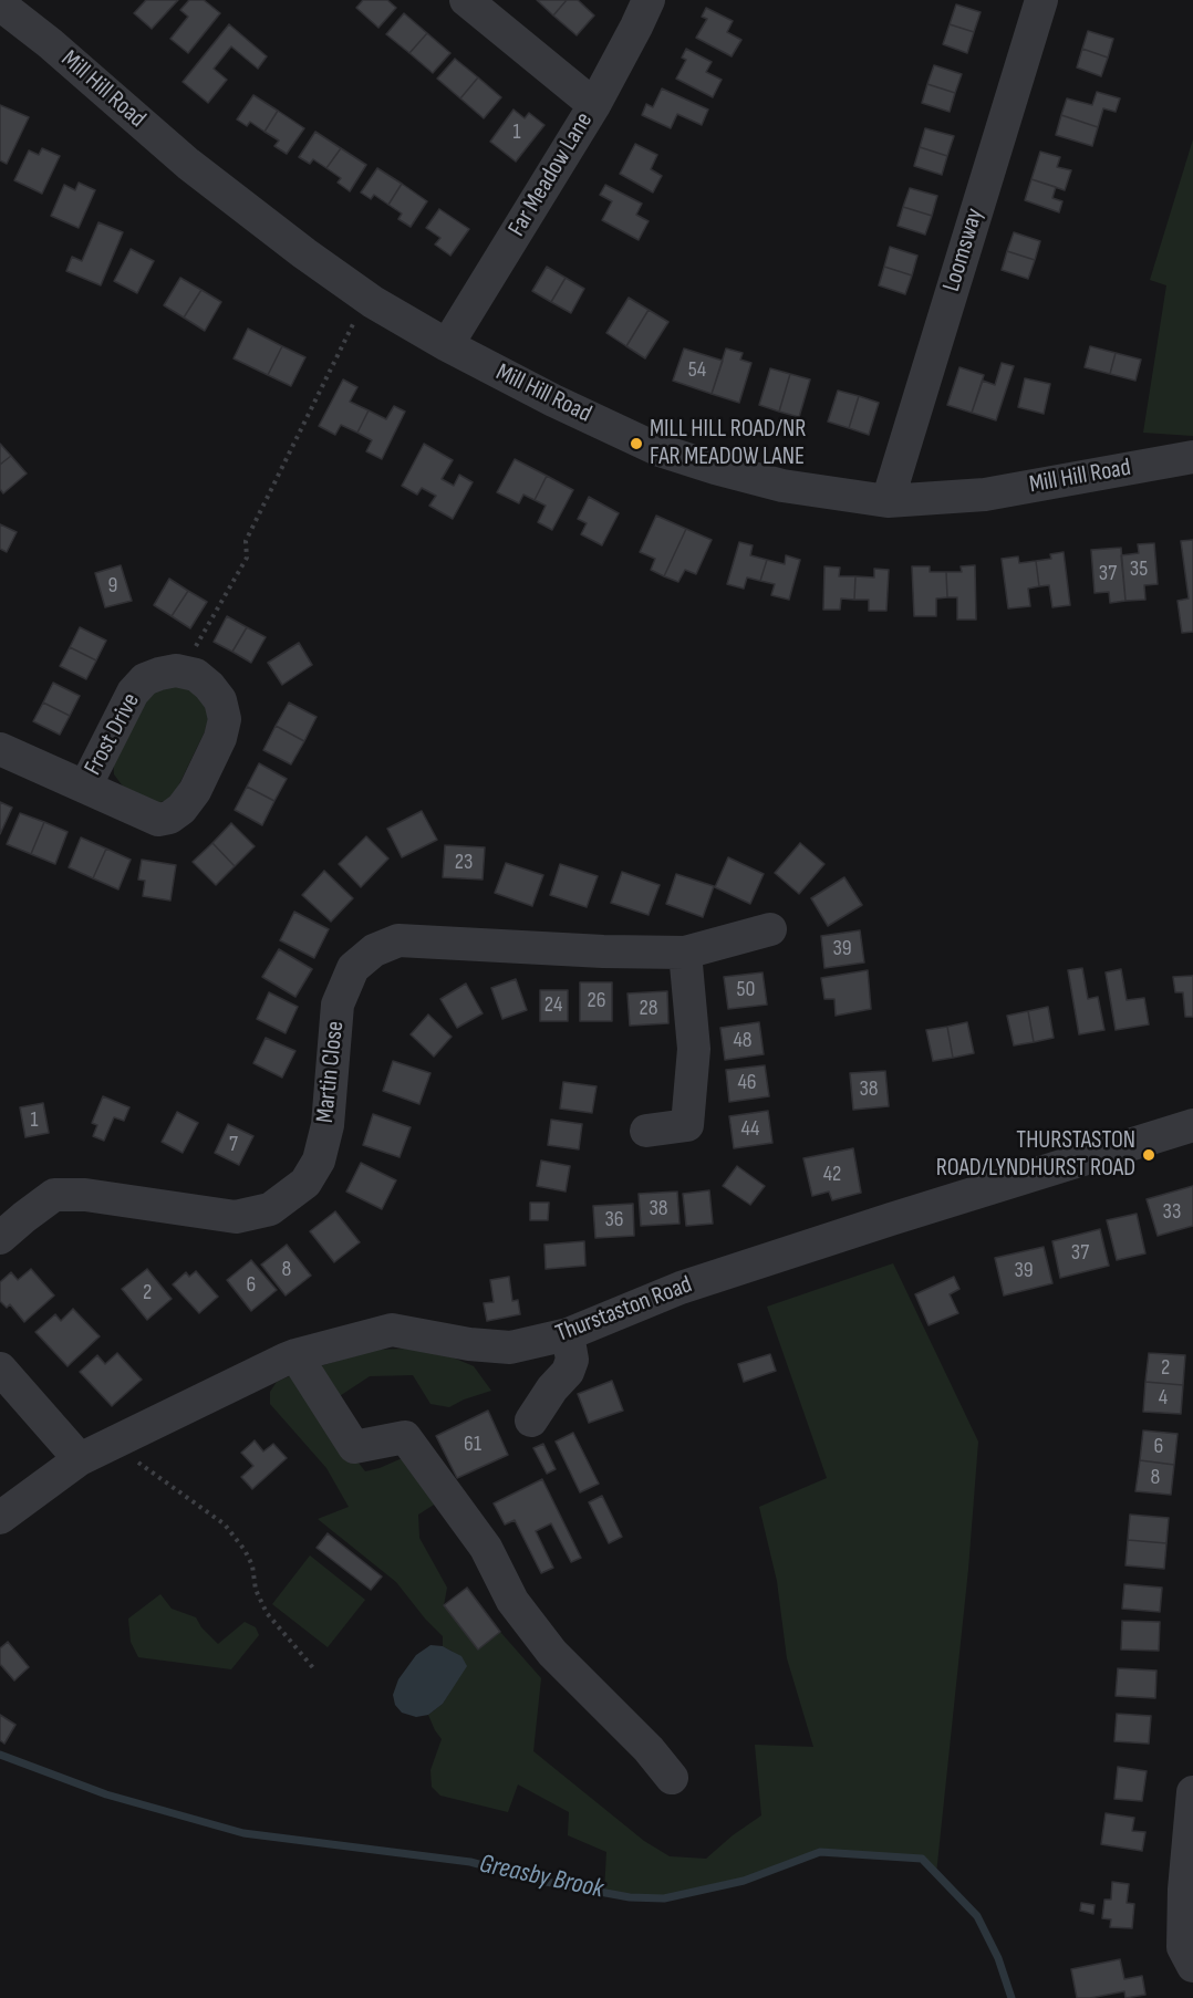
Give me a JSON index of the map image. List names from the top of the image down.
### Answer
{
  "streets": {
    "street": [
      "Mill Hill Road",
      "Far Meadow Lane",
      "Loomsway",
      "Frost Drive",
      "Martin Close",
      "Thurstaston Road"
    ]
  },
  "crossings": [
    ["Mill Hill Road", "Far Meadow Lane"],
    ["Mill Hill Road", "Loomsway"]
  ],
  "water": ["Greasby Brook"],
  "places": ["MILL HILL ROAD/NR FAR MEADOW LANE", "THURSTASTON ROAD/LYNDHURST ROAD"],
  "house_numbers": [
    "1",
    "54",
    "35",
    "37",
    "9",
    "23",
    "39",
    "50",
    "26",
    "24",
    "28",
    "48",
    "46",
    "38",
    "1",
    "44",
    "7",
    "42",
    "38",
    "33",
    "36",
    "37",
    "8",
    "39",
    "6",
    "2",
    "2",
    "4",
    "61",
    "6",
    "8"
  ]
}
